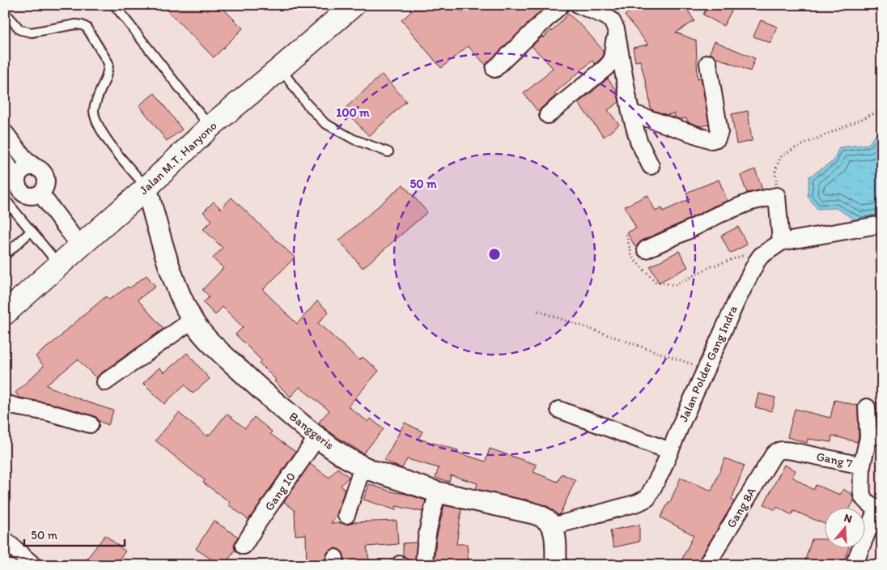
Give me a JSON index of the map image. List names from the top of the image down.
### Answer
{
  "streets": {
    "main road": ["Jalan M.T. Haryono"],
    "street": [
      "Jalan Polder Gang Indra",
      "Banggeris",
      "Gang 7",
      "Gang 10",
      "Gang 8A"
    ]
  },
  "crossings": [
    ["Jalan M.T. Haryono", "Banggeris"],
    ["Jalan Polder Gang Indra", "Banggeris"],
    ["Banggeris", "Gang 10"],
    ["Gang 7", "Gang 8A"]
  ],
  "scale_bar": "50 m",
  "north": "top",
  "rings": ["100 m", "50 m"]
}
